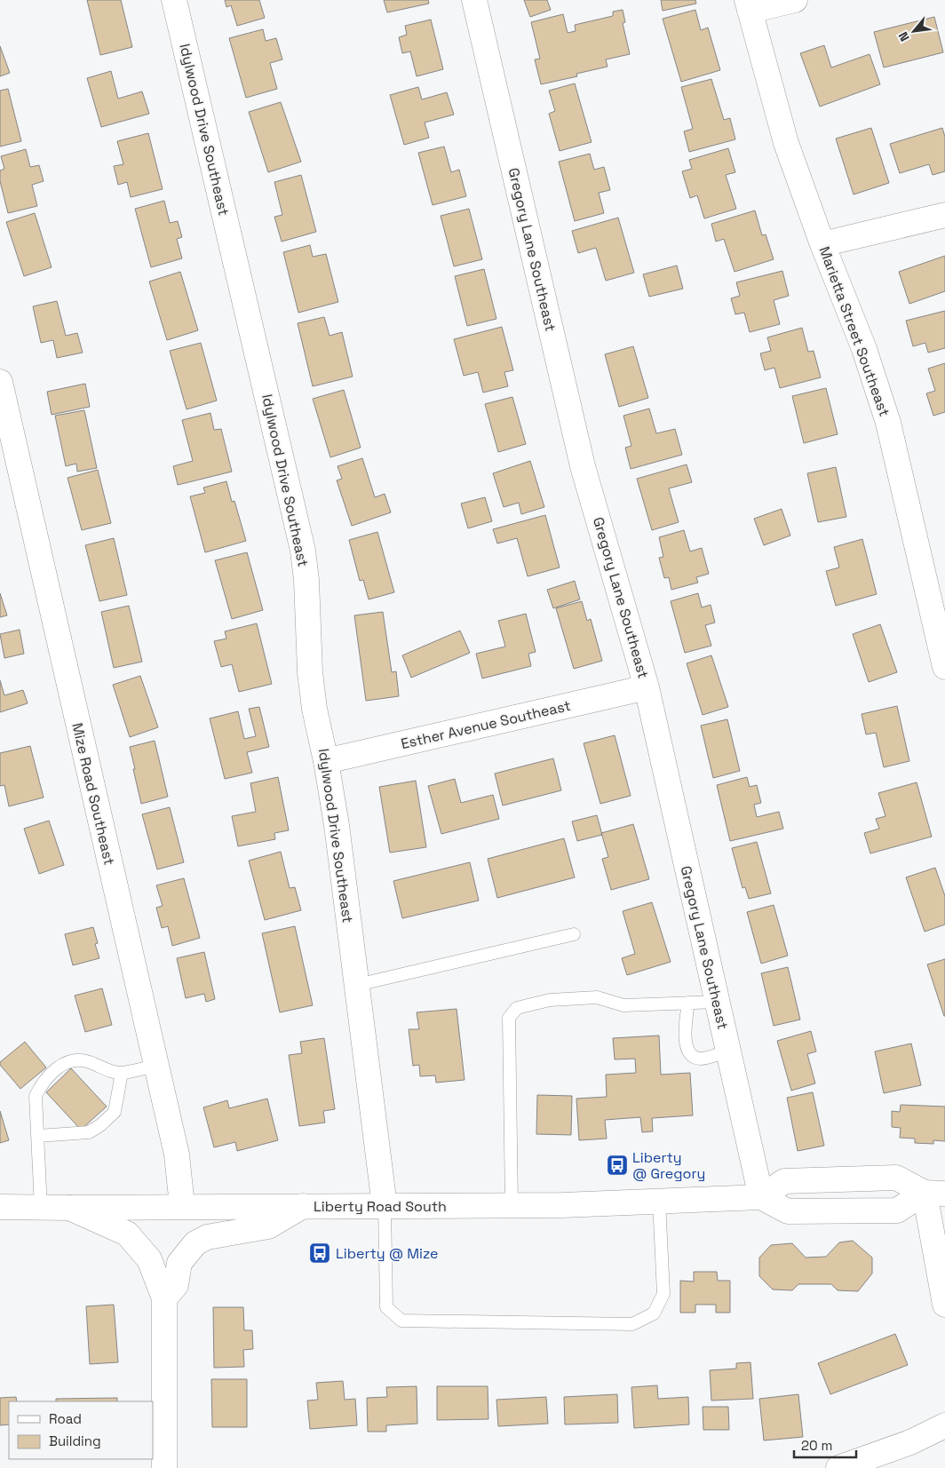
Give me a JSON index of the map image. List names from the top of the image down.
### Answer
{
  "streets": {
    "street": [
      "Idylwood Drive Southeast",
      "Gregory Lane Southeast",
      "Marietta Street Southeast",
      "Esther Avenue Southeast",
      "Mize Road Southeast",
      "Liberty Road South"
    ]
  },
  "crossings": [
    ["Idylwood Drive Southeast", "Esther Avenue Southeast"],
    ["Idylwood Drive Southeast", "Liberty Road South"],
    ["Gregory Lane Southeast", "Esther Avenue Southeast"],
    ["Gregory Lane Southeast", "Liberty Road South"],
    ["Mize Road Southeast", "Liberty Road South"]
  ],
  "places": {
    "bus stop": ["Liberty @ Gregory", "Liberty @ Mize"]
  },
  "legend": ["Road", "Building"],
  "scale_bar": "20 m",
  "north": "bottom left"
}
